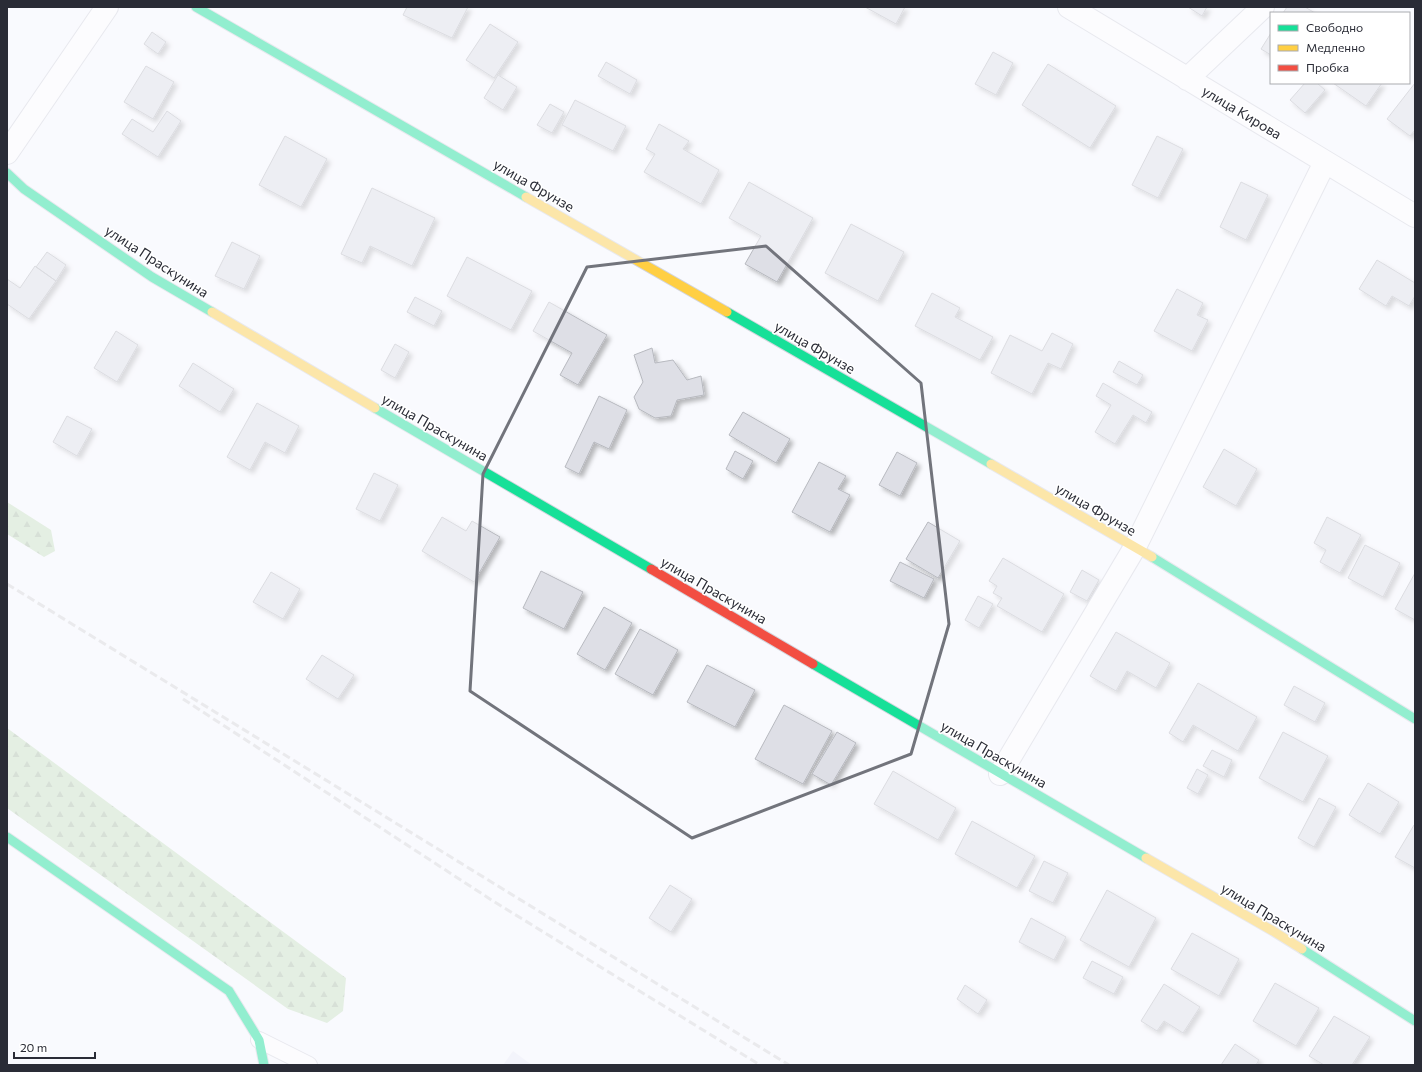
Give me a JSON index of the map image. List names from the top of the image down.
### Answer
{
  "streets": {
    "street": ["улица Кирова", "улица Фрунзе", "улица Праскунина"]
  },
  "legend": ["Свободно", "Медленно", "Пробка"],
  "scale_bar": "20 m"
}
